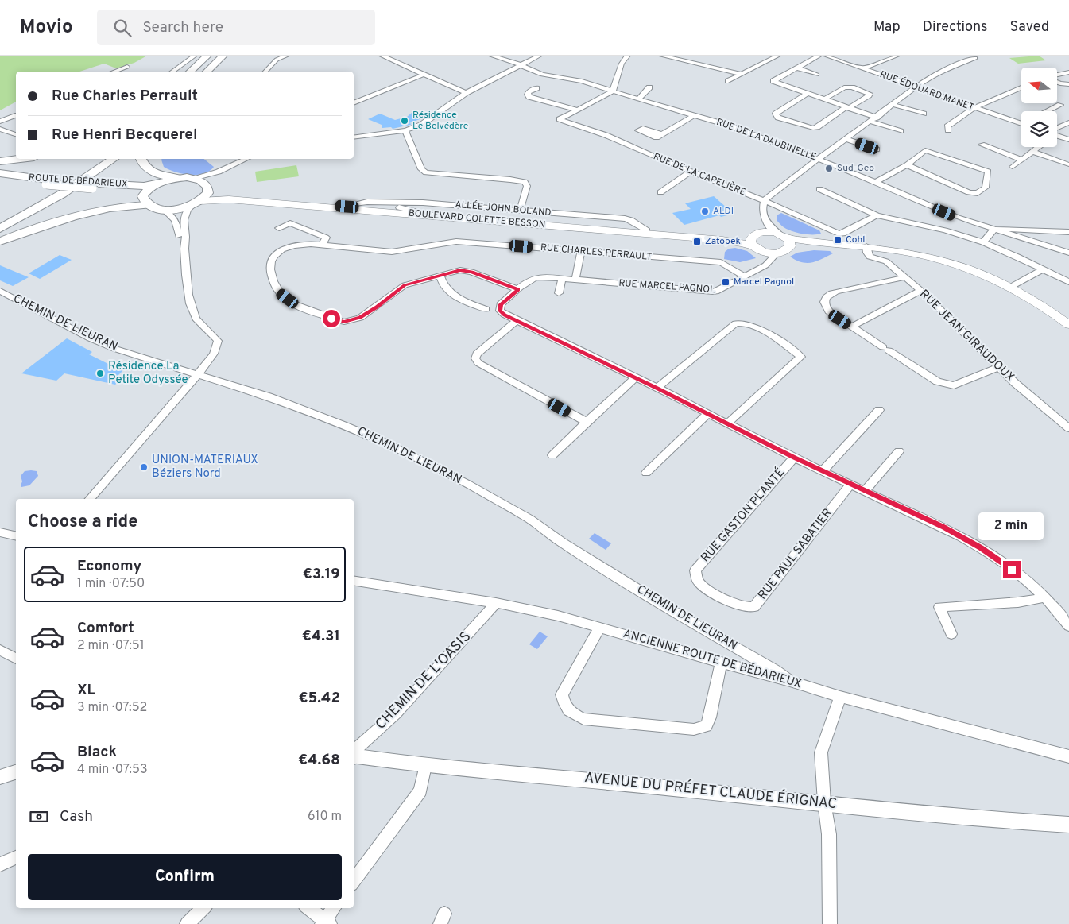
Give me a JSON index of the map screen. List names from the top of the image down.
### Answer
{
  "streets": {
    "main road": ["ROUTE DE BÉDARIEUX", "BOULEVARD COLETTE BESSON"],
    "street": [
      "RUE ÉDOUARD MANET",
      "RUE DE LA DAUBINELLE",
      "RUE DE LA CAPELIÈRE",
      "ALLÉE JOHN BOLAND",
      "RUE CHARLES PERRAULT",
      "RUE MARCEL PAGNOL",
      "CHEMIN DE LIEURAN",
      "RUE JEAN GIRAUDOUX",
      "RUE GASTON PLANTÉ",
      "RUE PAUL SABATIER",
      "ANCIENNE ROUTE DE BÉDARIEUX",
      "CHEMIN DE L'OASIS",
      "AVENUE DU PRÉFET CLAUDE ÉRIGNAC"
    ]
  },
  "crossings": [
    ["ALLÉE JOHN BOLAND", "BOULEVARD COLETTE BESSON"],
    ["RUE CHARLES PERRAULT", "RUE MARCEL PAGNOL"],
    ["CHEMIN DE LIEURAN", "ANCIENNE ROUTE DE BÉDARIEUX"],
    ["RUE GASTON PLANTÉ", "RUE PAUL SABATIER"],
    ["ANCIENNE ROUTE DE BÉDARIEUX", "CHEMIN DE L'OASIS"]
  ],
  "places": {
    "other": [
      "Résidence Le Belvédère",
      "Sud-Geo",
      "ALDI",
      "Résidence La Petite Odyssée",
      "UNION-MATERIAUX Béziers Nord"
    ],
    "transit": ["Cohl", "Zatopek", "Marcel Pagnol"]
  },
  "north": "left",
  "page": {
    "header": "Movio",
    "search": "Search here",
    "nav": ["Map", "Directions", "Saved"],
    "banner": ["Rue Charles Perrault", "Rue Henri Becquerel"],
    "heading": "Choose a ride",
    "bubble": "2 min",
    "list": [
      {
        "name": "Economy",
        "note": "1 min · 07:50",
        "value": "€3.19"
      },
      {
        "name": "Comfort",
        "note": "2 min · 07:51",
        "value": "€4.31"
      },
      {
        "name": "XL",
        "note": "3 min · 07:52",
        "value": "€5.42"
      },
      {
        "name": "Black",
        "note": "4 min · 07:53",
        "value": "€4.68"
      }
    ],
    "pay": ["Cash", "610 m"],
    "buttons": "Confirm"
  }
}
